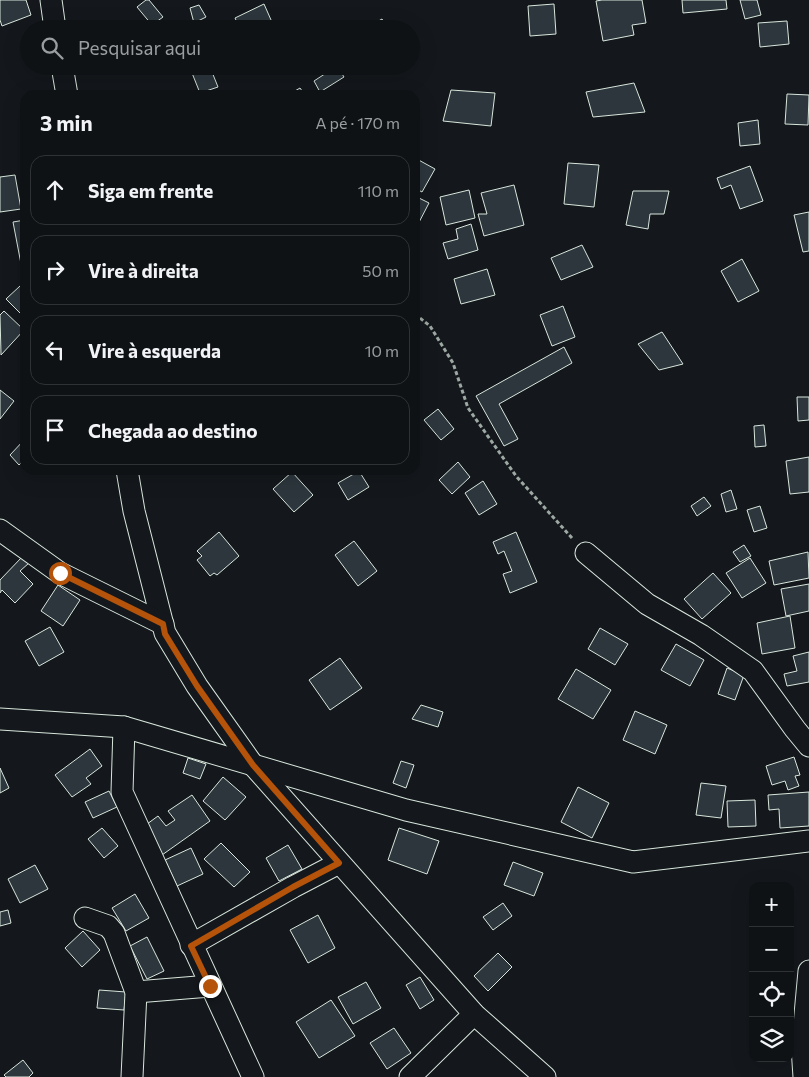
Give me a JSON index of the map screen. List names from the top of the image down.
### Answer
{
  "page": {
    "search": "Pesquisar aqui",
    "heading": ["3 min", "A pé · 170 m"],
    "list": [
      ["Siga em frente", "110 m"],
      ["Vire à direita", "50 m"],
      ["Vire à esquerda", "10 m"],
      "Chegada ao destino"
    ],
    "map_buttons": ["+", "−"]
  }
}
